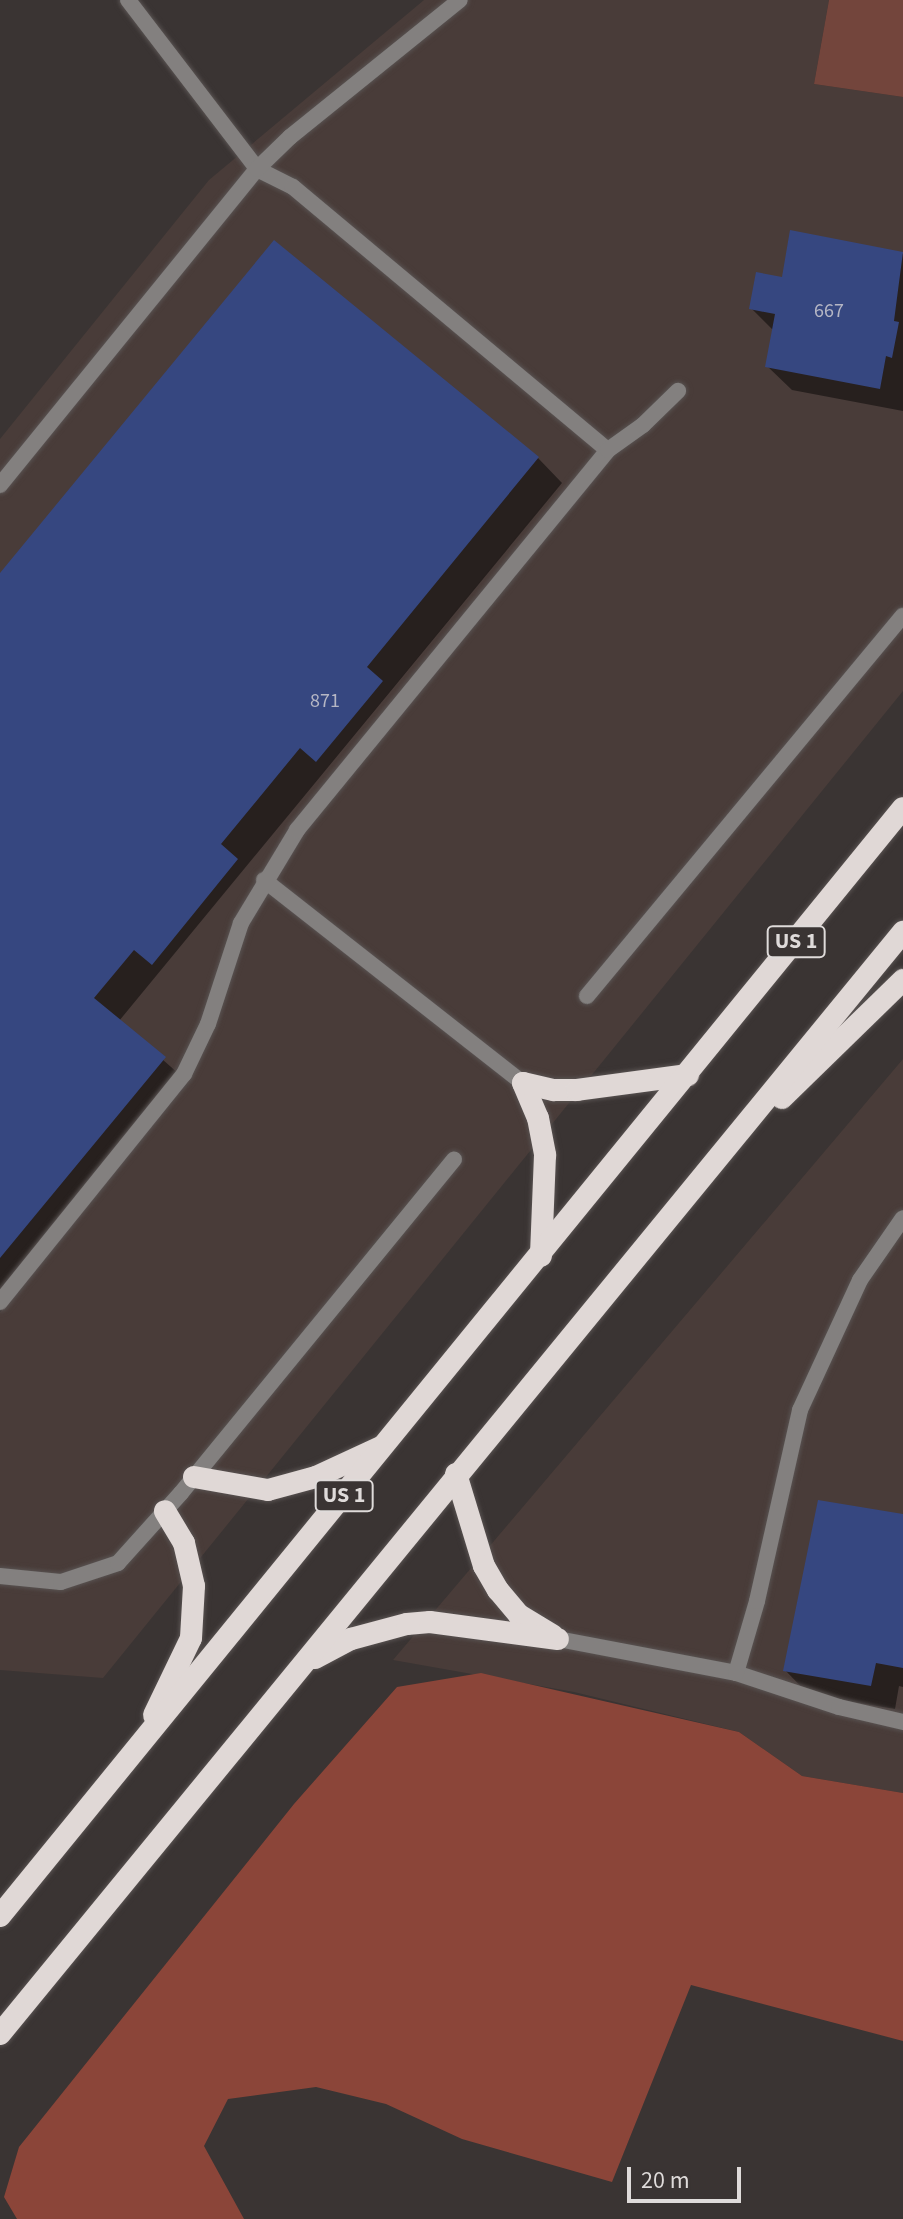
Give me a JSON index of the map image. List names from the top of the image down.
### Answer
{
  "streets": {
    "highway": ["US 1"]
  },
  "house_numbers": ["667", "871"],
  "scale_bar": "20 m"
}
